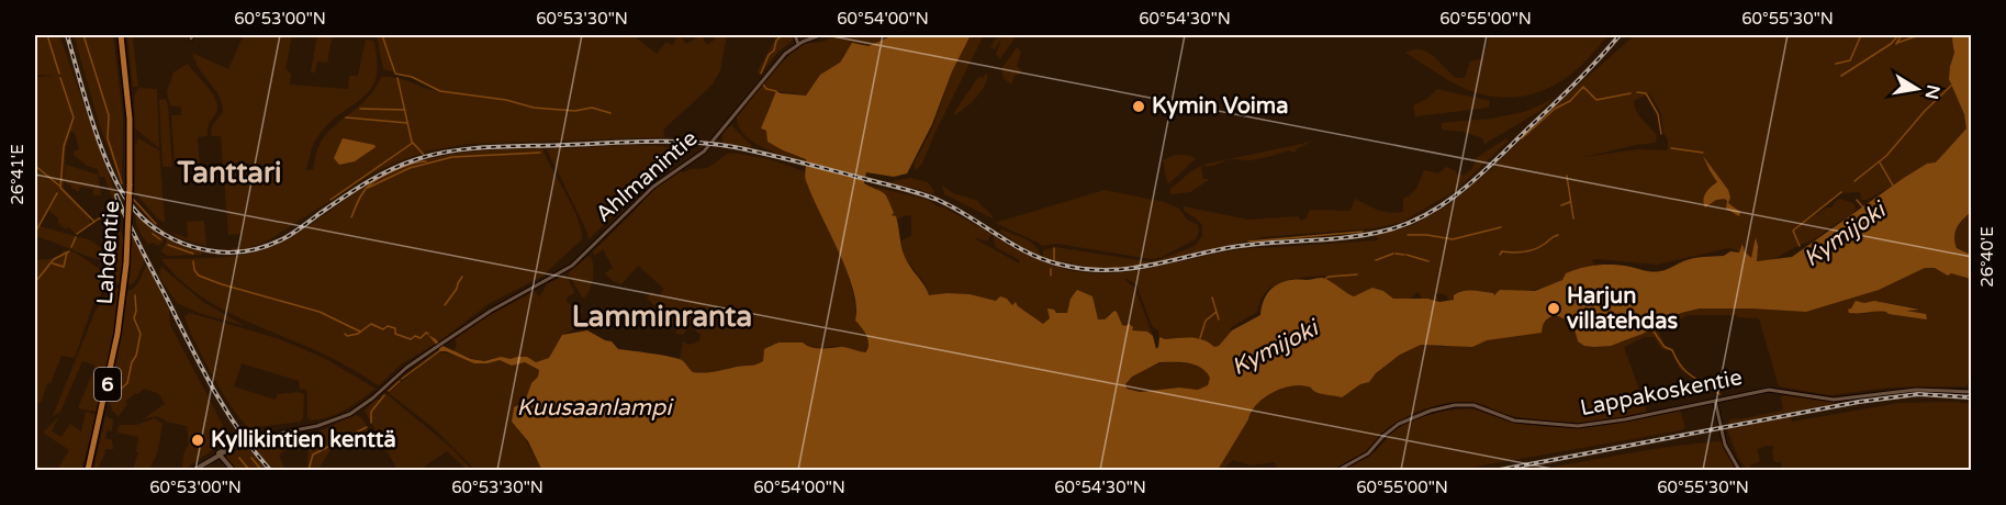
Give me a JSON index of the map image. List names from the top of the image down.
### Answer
{
  "streets": {
    "highway": ["Lahdentie", "6"],
    "street": ["Ahlmanintie", "Lappakoskentie"]
  },
  "districts": ["Tanttari", "Lamminranta"],
  "water": ["Kymijoki", "Kuusaanlampi"],
  "places": ["Kymin Voima", "Harjun villatehdas", "Kyllikintien kenttä"],
  "north": "right",
  "coordinates": [
    "60°53'00\"N",
    "60°53'30\"N",
    "60°54'00\"N",
    "60°54'30\"N",
    "60°55'00\"N",
    "60°55'30\"N",
    "26°41'E",
    "26°40'E"
  ]
}
